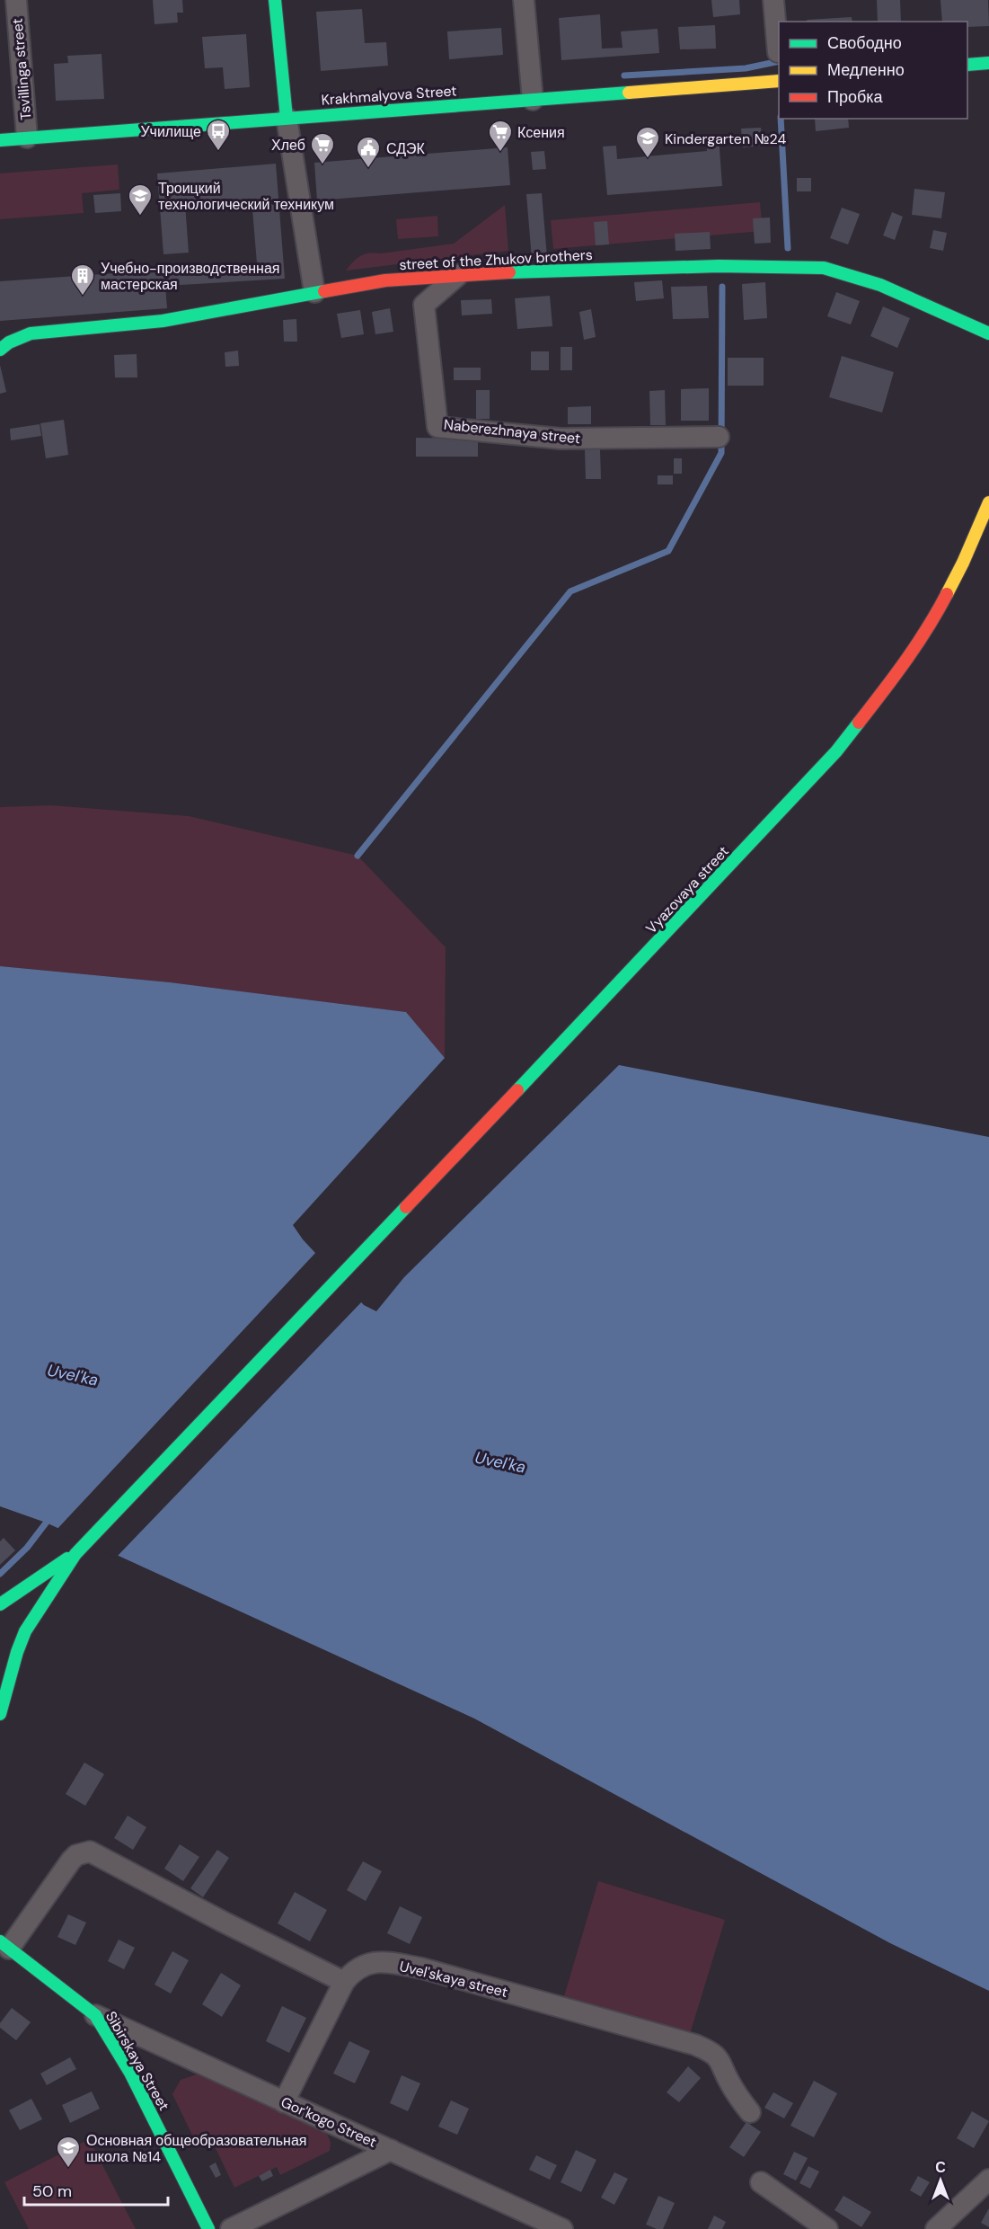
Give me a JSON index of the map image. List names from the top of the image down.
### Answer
{
  "streets": {
    "street": [
      "Tsvillinga street",
      "Krakhmalyova Street",
      "street of the Zhukov brothers",
      "Naberezhnaya street",
      "Vyazovaya street",
      "Uvel'skaya street",
      "Sibirskaya Street",
      "Gor'kogo Street"
    ]
  },
  "crossings": [
    ["Tsvillinga street", "Krakhmalyova Street"],
    ["Sibirskaya Street", "Gor'kogo Street"]
  ],
  "water": ["Uvel'ka"],
  "places": {
    "bus stop": ["Училище"],
    "supermarket": ["Ксения", "Хлеб"],
    "school or university": ["Kindergarten №24", "Троицкий технологический техникум", "Основная общеобразовательная школа №14"],
    "public building": ["СДЭК"],
    "building": ["Учебно-производственная мастерская"]
  },
  "legend": ["Свободно", "Медленно", "Пробка"],
  "scale_bar": "50 m",
  "north": "top"
}
